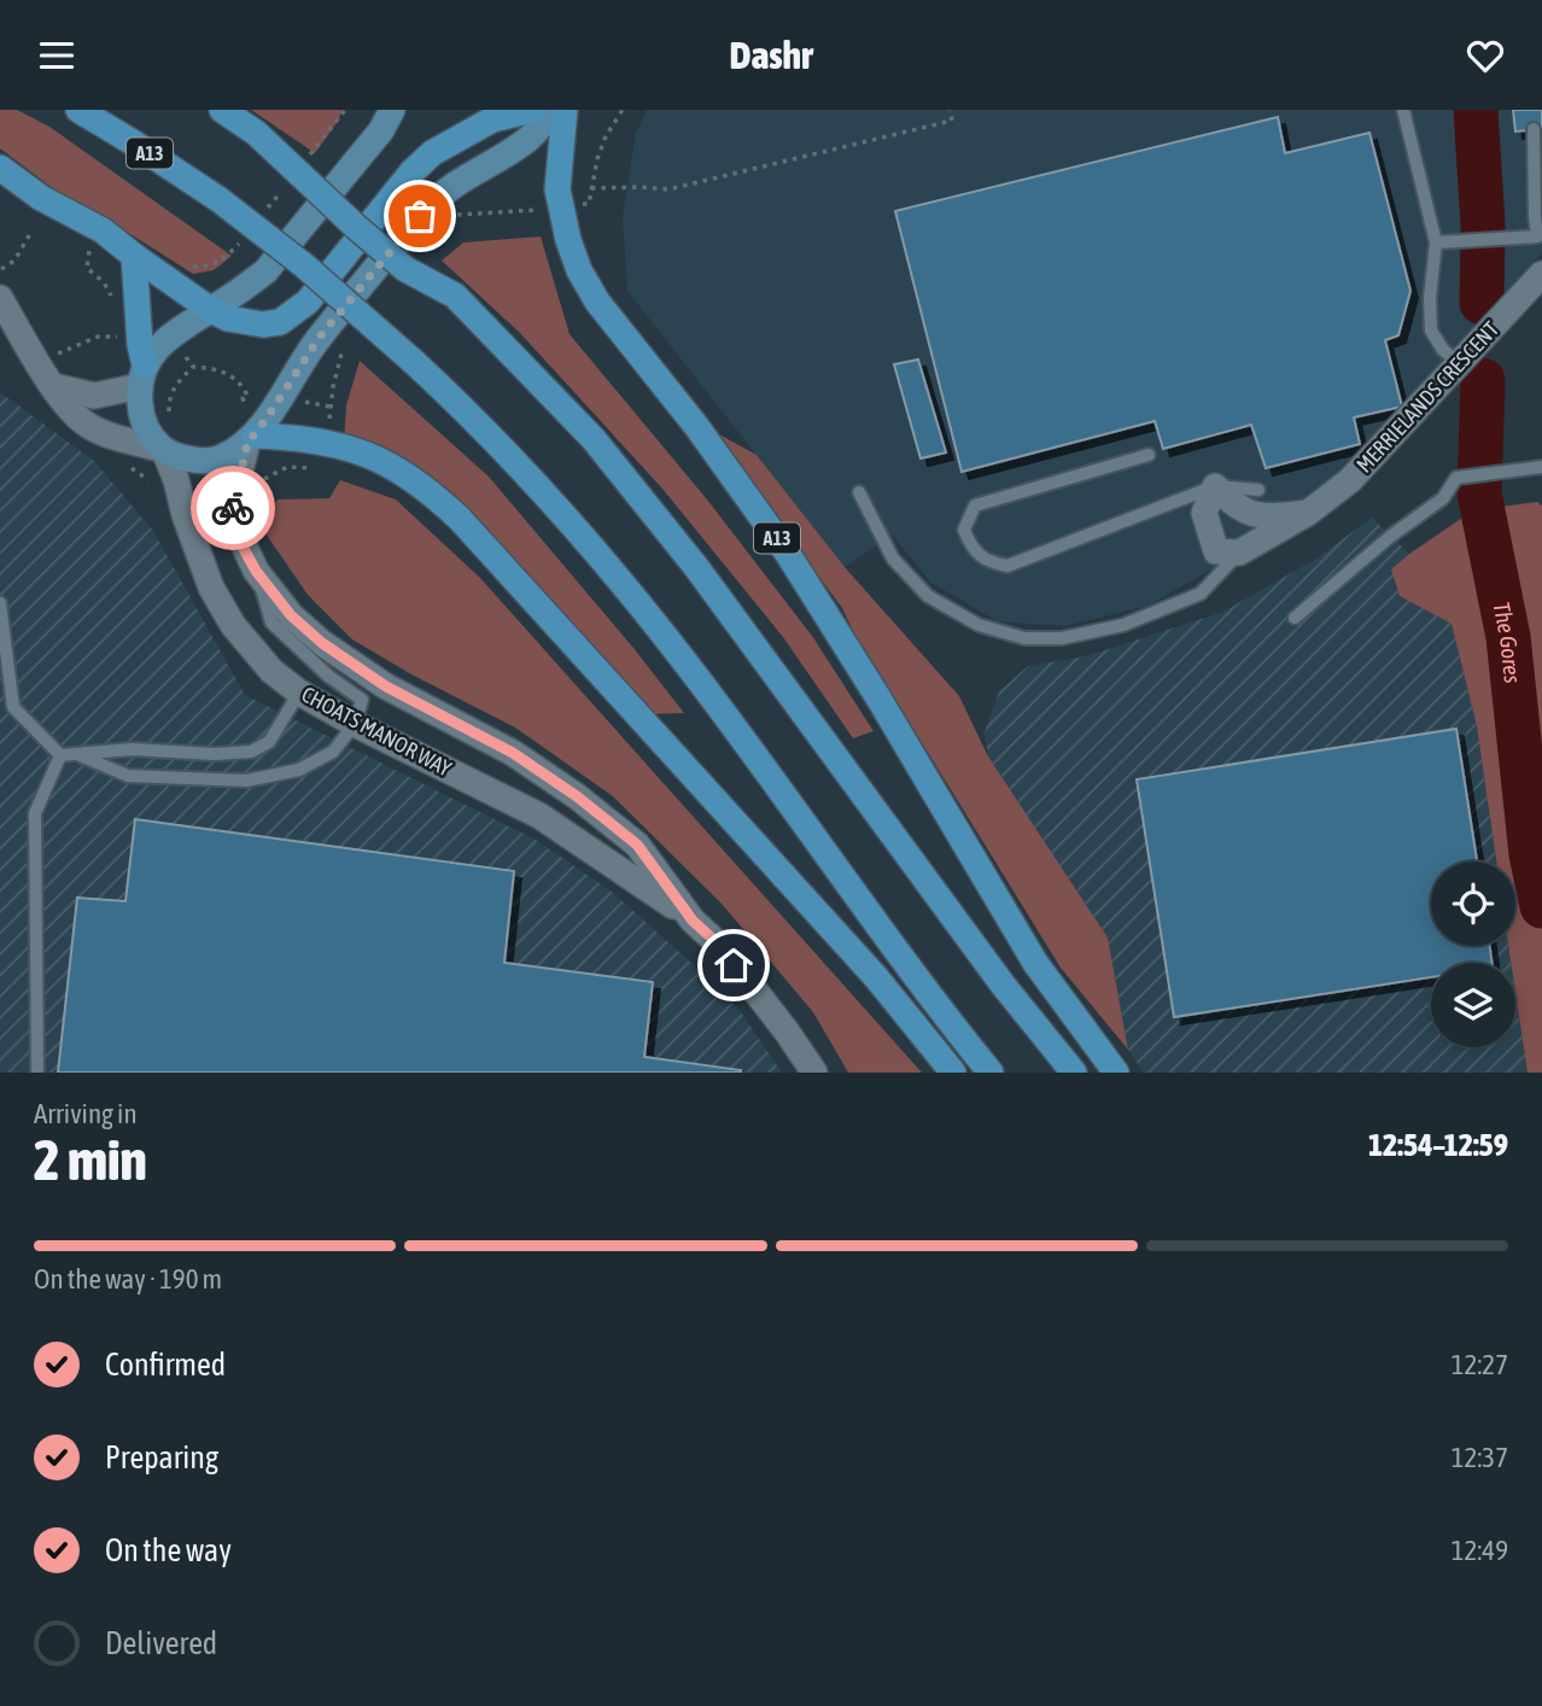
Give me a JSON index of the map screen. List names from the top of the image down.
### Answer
{
  "streets": {
    "highway": ["A13"],
    "street": ["MERRIELANDS CRESCENT", "CHOATS MANOR WAY"]
  },
  "water": ["The Gores"],
  "page": {
    "header": "Dashr",
    "heading": ["2 min", "Arriving in", "12:54–12:59"],
    "bar": "On the way · 190 m",
    "list": [
      ["Confirmed", "12:27"],
      ["Preparing", "12:37"],
      ["On the way", "12:49"],
      "Delivered"
    ]
  }
}
